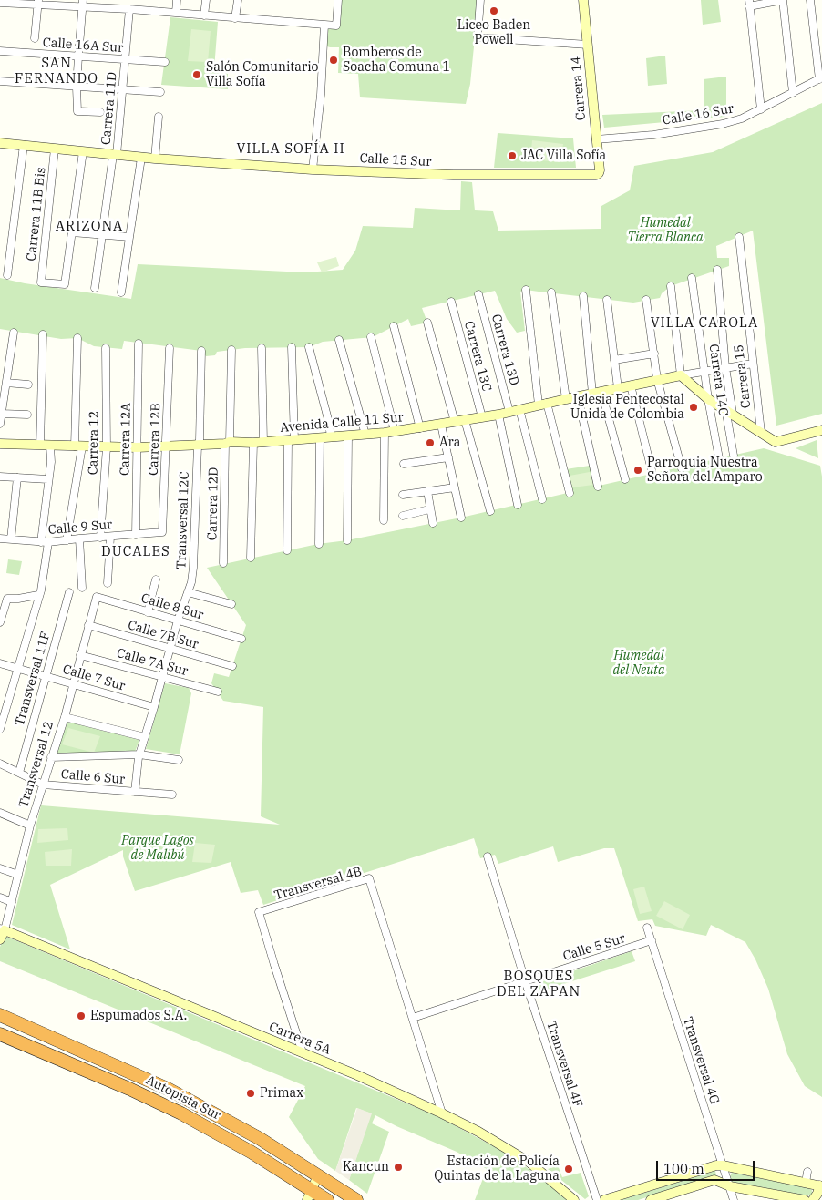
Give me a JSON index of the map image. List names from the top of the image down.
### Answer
{
  "streets": {
    "highway": ["Autopista Sur"],
    "street": [
      "Calle 16A Sur",
      "Carrera 14",
      "Carrera 11D",
      "Calle 16 Sur",
      "Calle 15 Sur",
      "Carrera 11B Bis",
      "Carrera 13D",
      "Carrera 13C",
      "Carrera 15",
      "Carrera 14C",
      "Avenida Calle 11 Sur",
      "Carrera 12A",
      "Carrera 12B",
      "Carrera 12",
      "Carrera 12D",
      "Transversal 12C",
      "Calle 9 Sur",
      "Calle 8 Sur",
      "Calle 7B Sur",
      "Calle 7A Sur",
      "Calle 7 Sur",
      "Transversal 11F",
      "Transversal 12",
      "Calle 6 Sur",
      "Transversal 4B",
      "Calle 5 Sur",
      "Carrera 5A",
      "Transversal 4G",
      "Transversal 4F"
    ]
  },
  "crossings": [
    ["Calle 16A Sur", "Carrera 11D"],
    ["Carrera 14", "Calle 16 Sur"],
    ["Carrera 14", "Calle 15 Sur"],
    ["Carrera 11D", "Calle 15 Sur"],
    ["Calle 15 Sur", "Carrera 11B Bis"],
    ["Carrera 13D", "Avenida Calle 11 Sur"],
    ["Carrera 13C", "Avenida Calle 11 Sur"],
    ["Avenida Calle 11 Sur", "Carrera 12A"],
    ["Avenida Calle 11 Sur", "Carrera 12B"],
    ["Avenida Calle 11 Sur", "Carrera 12"],
    ["Avenida Calle 11 Sur", "Carrera 12D"],
    ["Avenida Calle 11 Sur", "Transversal 12C"],
    ["Carrera 12A", "Calle 9 Sur"],
    ["Carrera 12B", "Calle 9 Sur"],
    ["Carrera 12", "Calle 9 Sur"],
    ["Transversal 12C", "Calle 8 Sur"],
    ["Transversal 12C", "Calle 7B Sur"],
    ["Transversal 12C", "Calle 7A Sur"],
    ["Transversal 12C", "Calle 7 Sur"],
    ["Transversal 12C", "Calle 6 Sur"],
    ["Calle 8 Sur", "Transversal 12"],
    ["Calle 7B Sur", "Transversal 12"],
    ["Calle 7A Sur", "Transversal 12"],
    ["Calle 7 Sur", "Transversal 11F"],
    ["Calle 7 Sur", "Transversal 12"],
    ["Transversal 11F", "Calle 6 Sur"],
    ["Transversal 12", "Calle 6 Sur"],
    ["Transversal 12", "Carrera 5A"],
    ["Transversal 4B", "Calle 5 Sur"],
    ["Transversal 4B", "Carrera 5A"],
    ["Calle 5 Sur", "Transversal 4G"],
    ["Calle 5 Sur", "Transversal 4F"]
  ],
  "districts": [
    "SAN FERNANDO",
    "VILLA SOFÍA II",
    "ARIZONA",
    "VILLA CAROLA",
    "DUCALES",
    "BOSQUES DEL ZAPAN"
  ],
  "parks": ["Humedal Tierra Blanca", "Humedal del Neuta", "Parque Lagos de Malibú"],
  "places": [
    "Liceo Baden Powell",
    "Bomberos de Soacha Comuna 1",
    "Salón Comunitario Villa Sofía",
    "JAC Villa Sofía",
    "Iglesia Pentecostal Unida de Colombia",
    "Ara",
    "Parroquia Nuestra Señora del Amparo",
    "Espumados S.A.",
    "Primax",
    "Kancun",
    "Estación de Policía Quintas de la Laguna"
  ],
  "scale_bar": "100 m"
}
